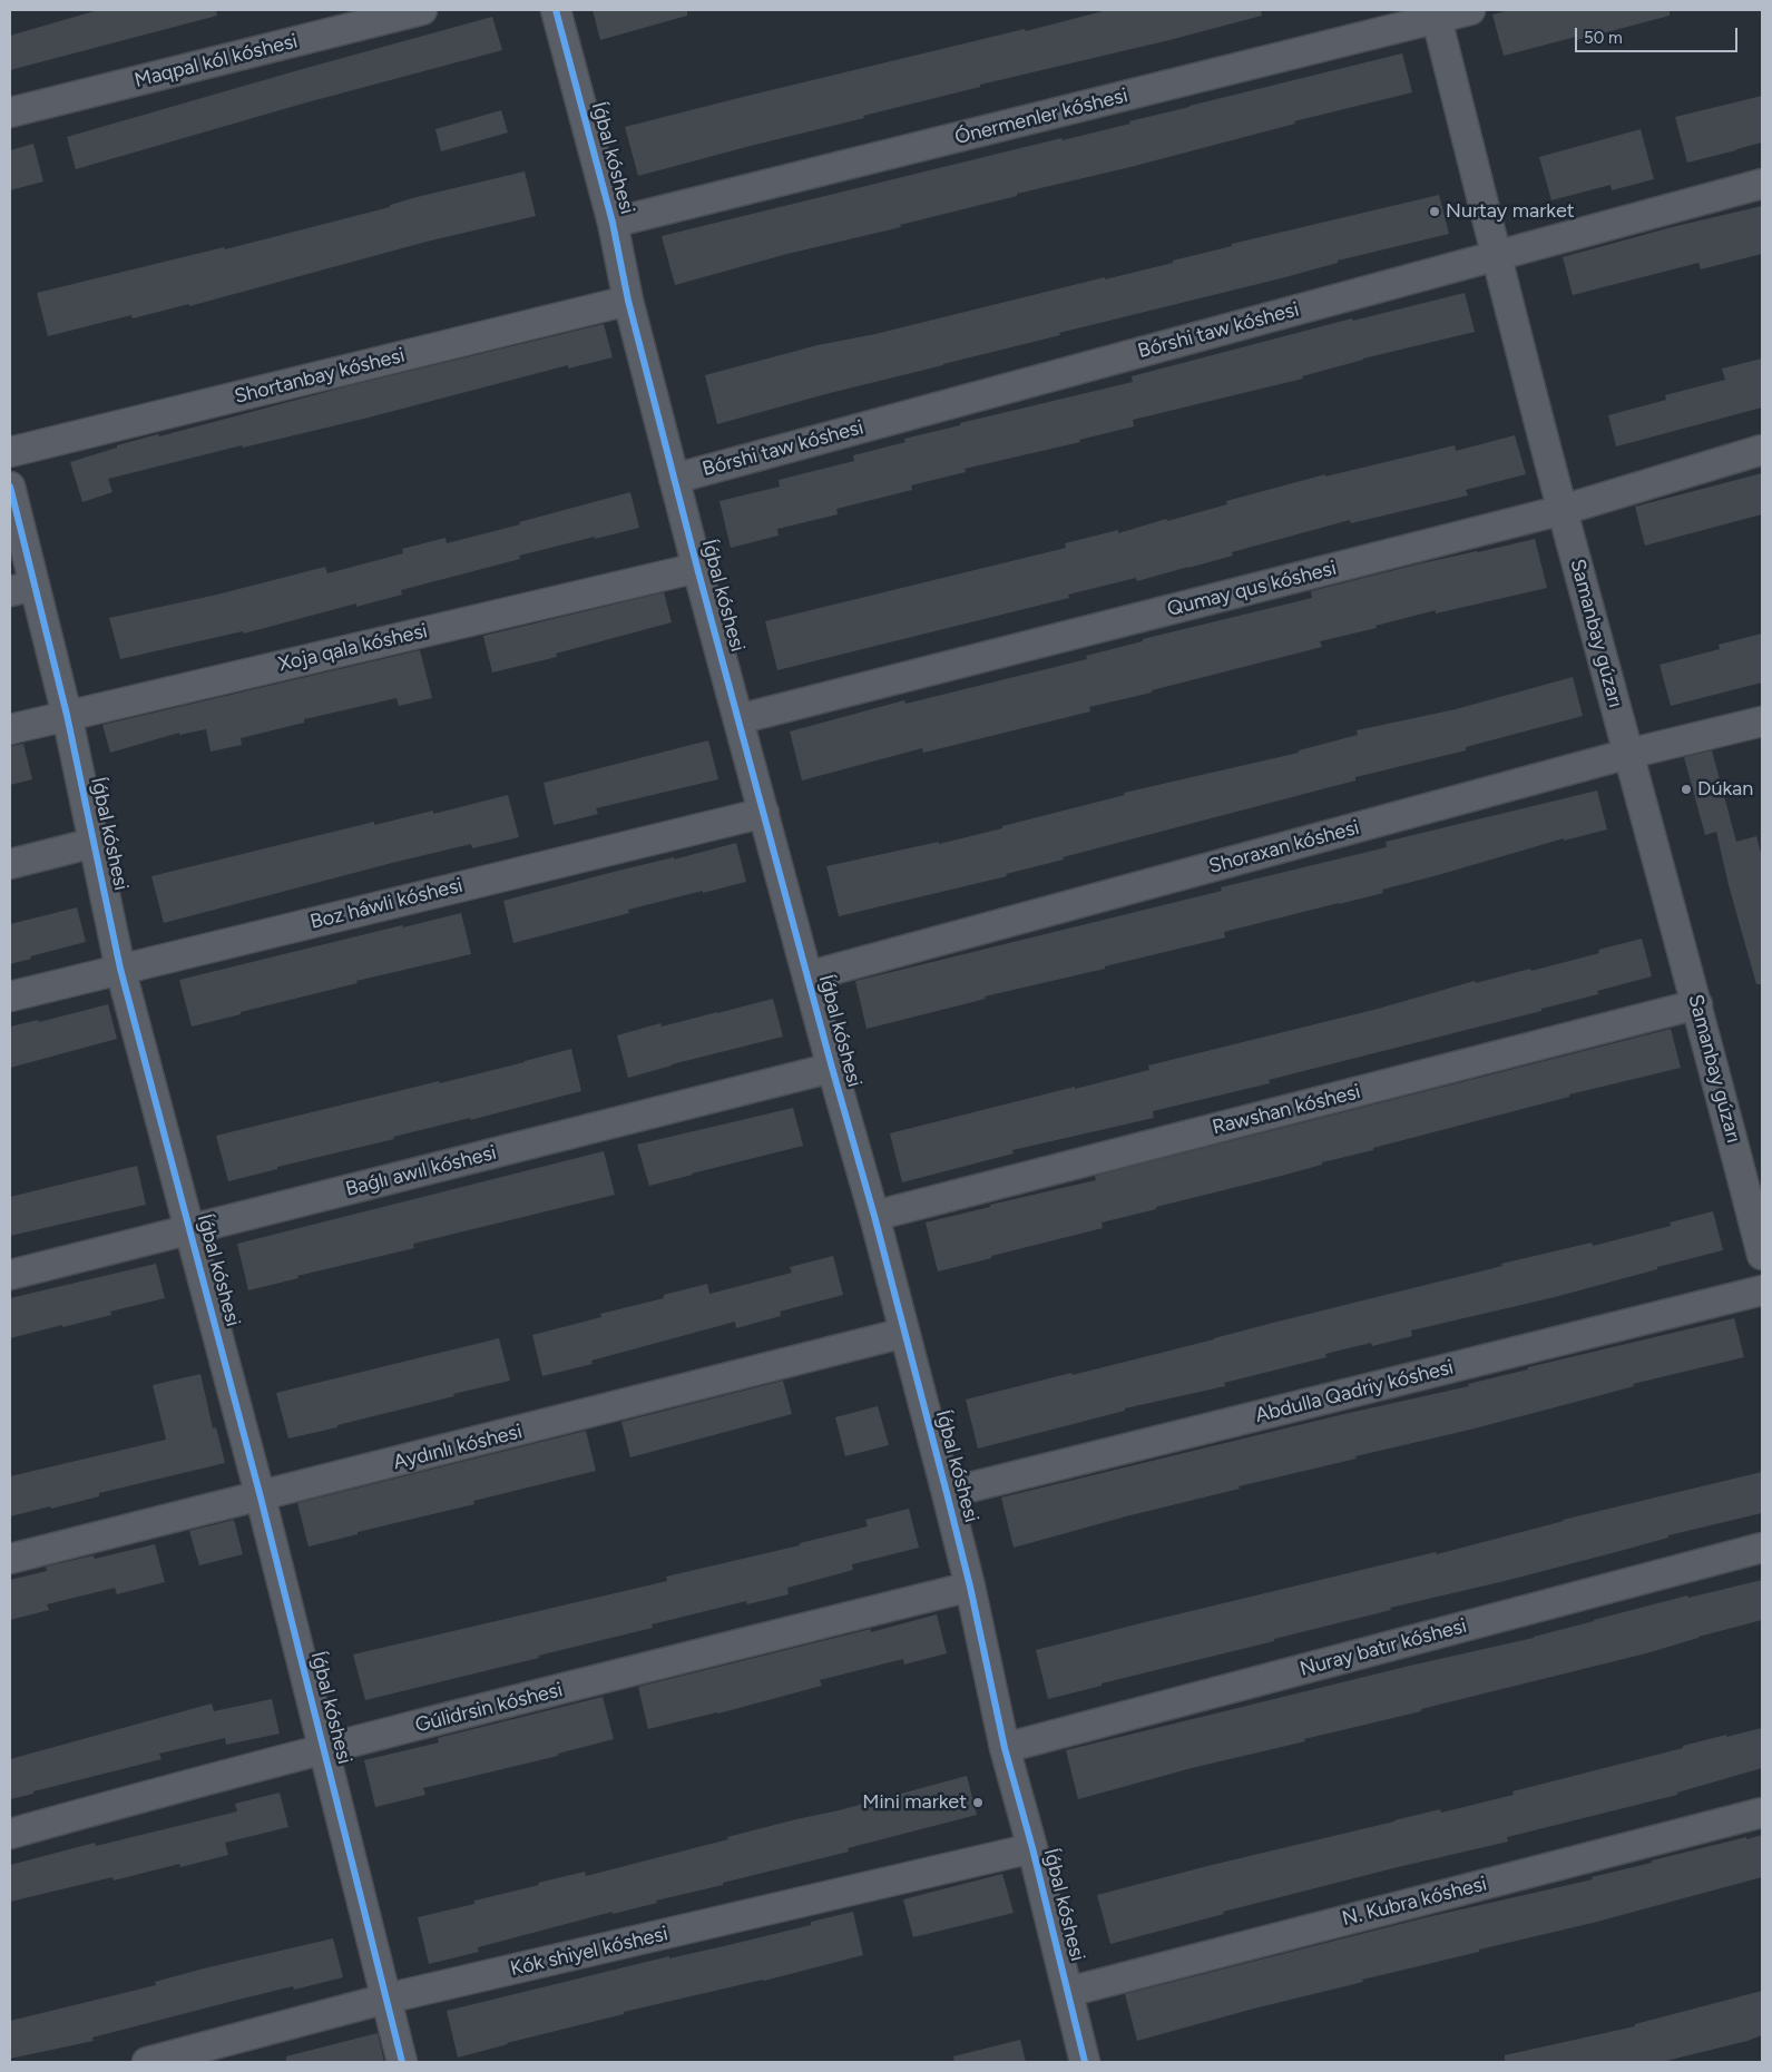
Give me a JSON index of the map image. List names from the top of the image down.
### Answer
{
  "streets": {
    "street": [
      "Maqpal kól kóshesi",
      "Ónermenler kóshesi",
      "Íǵbal kóshesi",
      "Bórshi taw kóshesi",
      "Shortanbay kóshesi",
      "Qumay qus kóshesi",
      "Samanbay gúzarı",
      "Xoja qala kóshesi",
      "Shoraxan kóshesi",
      "Boz háwli kóshesi",
      "Rawshan kóshesi",
      "Baǵlı awıl kóshesi",
      "Abdulla Qadriy kóshesi",
      "Aydınlı kóshesi",
      "Nuray batır kóshesi",
      "Gúlidrsin kóshesi",
      "N. Kubra kóshesi",
      "Kók shiyel kóshesi"
    ]
  },
  "crossings": [
    ["Ónermenler kóshesi", "Íǵbal kóshesi"],
    ["Ónermenler kóshesi", "Samanbay gúzarı"],
    ["Íǵbal kóshesi", "Bórshi taw kóshesi"],
    ["Íǵbal kóshesi", "Shortanbay kóshesi"],
    ["Íǵbal kóshesi", "Qumay qus kóshesi"],
    ["Íǵbal kóshesi", "Xoja qala kóshesi"],
    ["Íǵbal kóshesi", "Shoraxan kóshesi"],
    ["Íǵbal kóshesi", "Boz háwli kóshesi"],
    ["Íǵbal kóshesi", "Rawshan kóshesi"],
    ["Íǵbal kóshesi", "Baǵlı awıl kóshesi"],
    ["Íǵbal kóshesi", "Abdulla Qadriy kóshesi"],
    ["Íǵbal kóshesi", "Aydınlı kóshesi"],
    ["Íǵbal kóshesi", "Nuray batır kóshesi"],
    ["Íǵbal kóshesi", "Gúlidrsin kóshesi"],
    ["Íǵbal kóshesi", "N. Kubra kóshesi"],
    ["Íǵbal kóshesi", "Kók shiyel kóshesi"],
    ["Bórshi taw kóshesi", "Samanbay gúzarı"],
    ["Qumay qus kóshesi", "Samanbay gúzarı"],
    ["Samanbay gúzarı", "Shoraxan kóshesi"],
    ["Samanbay gúzarı", "Rawshan kóshesi"]
  ],
  "places": ["Nurtay market", "Dúkan", "Mini market"],
  "scale_bar": "50 m"
}
